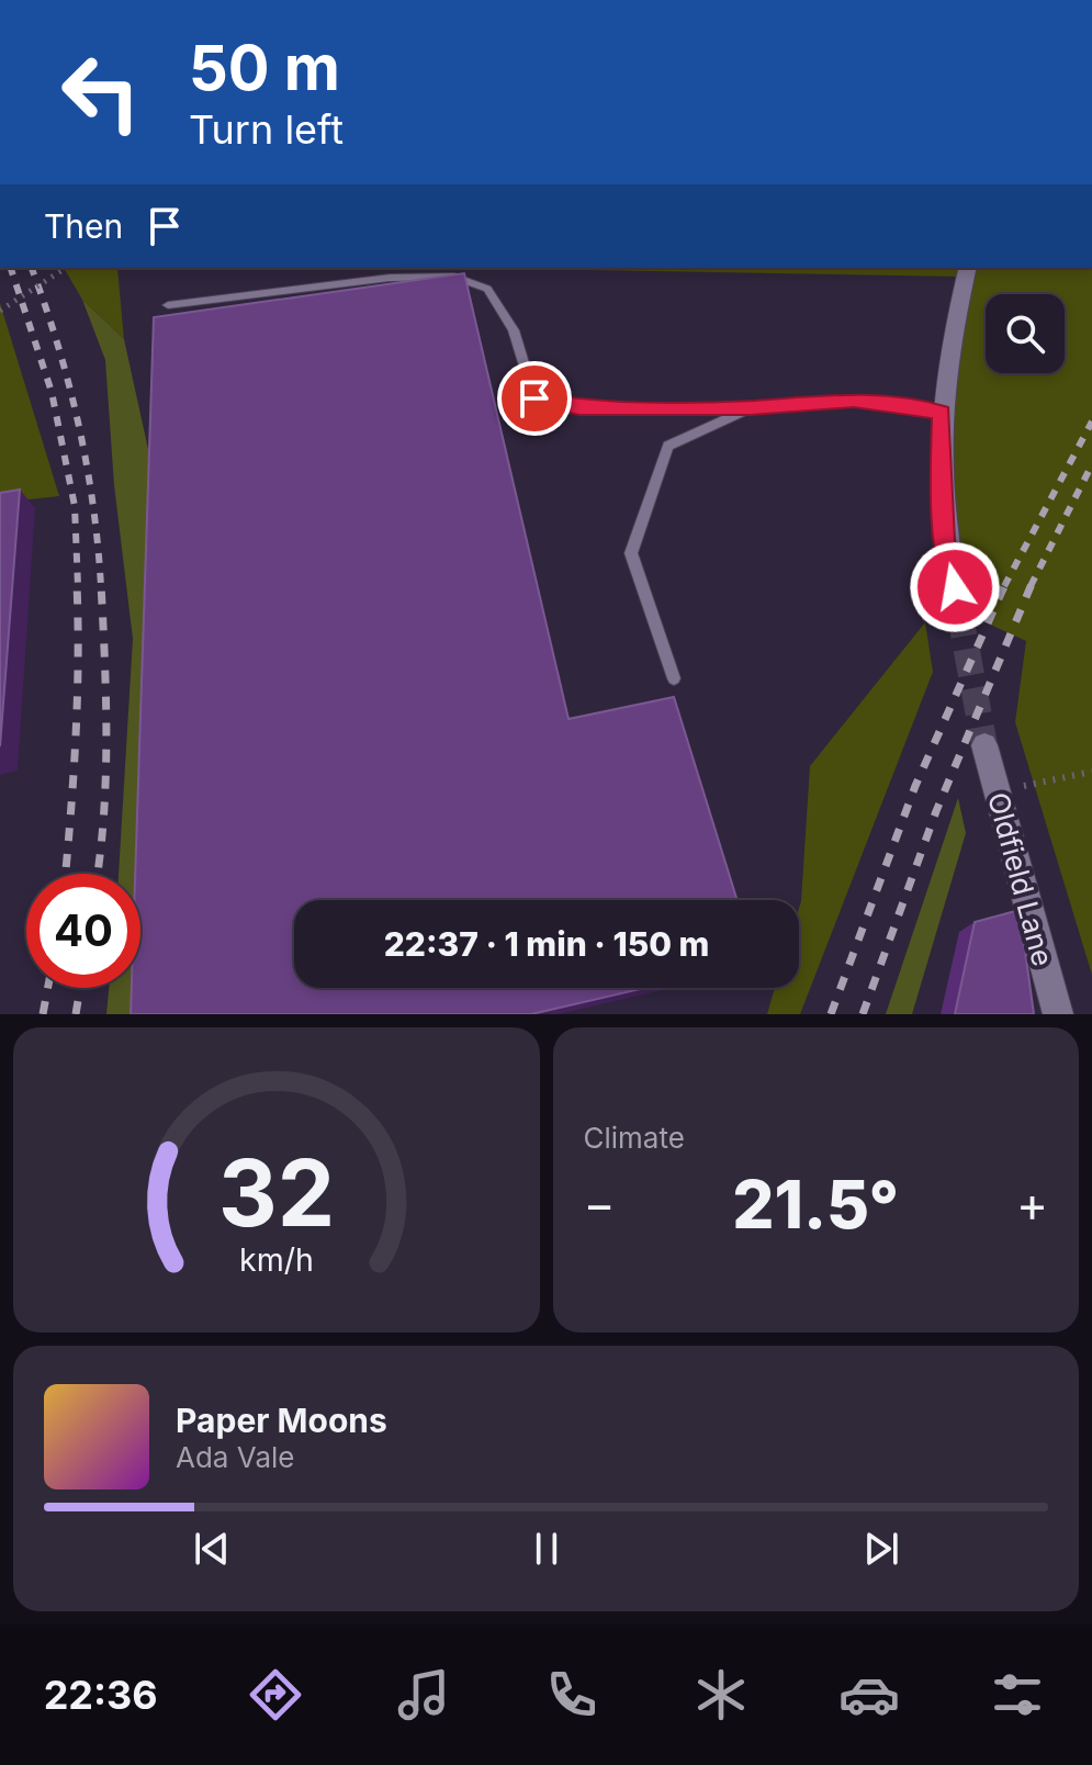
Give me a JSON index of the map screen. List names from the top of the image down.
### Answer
{
  "streets": {
    "street": ["Oldfield Lane"]
  },
  "page": {
    "turn": ["50 m", "Turn left"],
    "then": "Then",
    "limit": "40",
    "trip": "22:37 · 1 min · 150 m",
    "tile": "Climate",
    "heat": ["−", "21.5°", "+"],
    "song": ["Paper Moons", "Ada Vale"],
    "tabs": "22:36",
    "gauge": ["32", "km/h"]
  }
}
